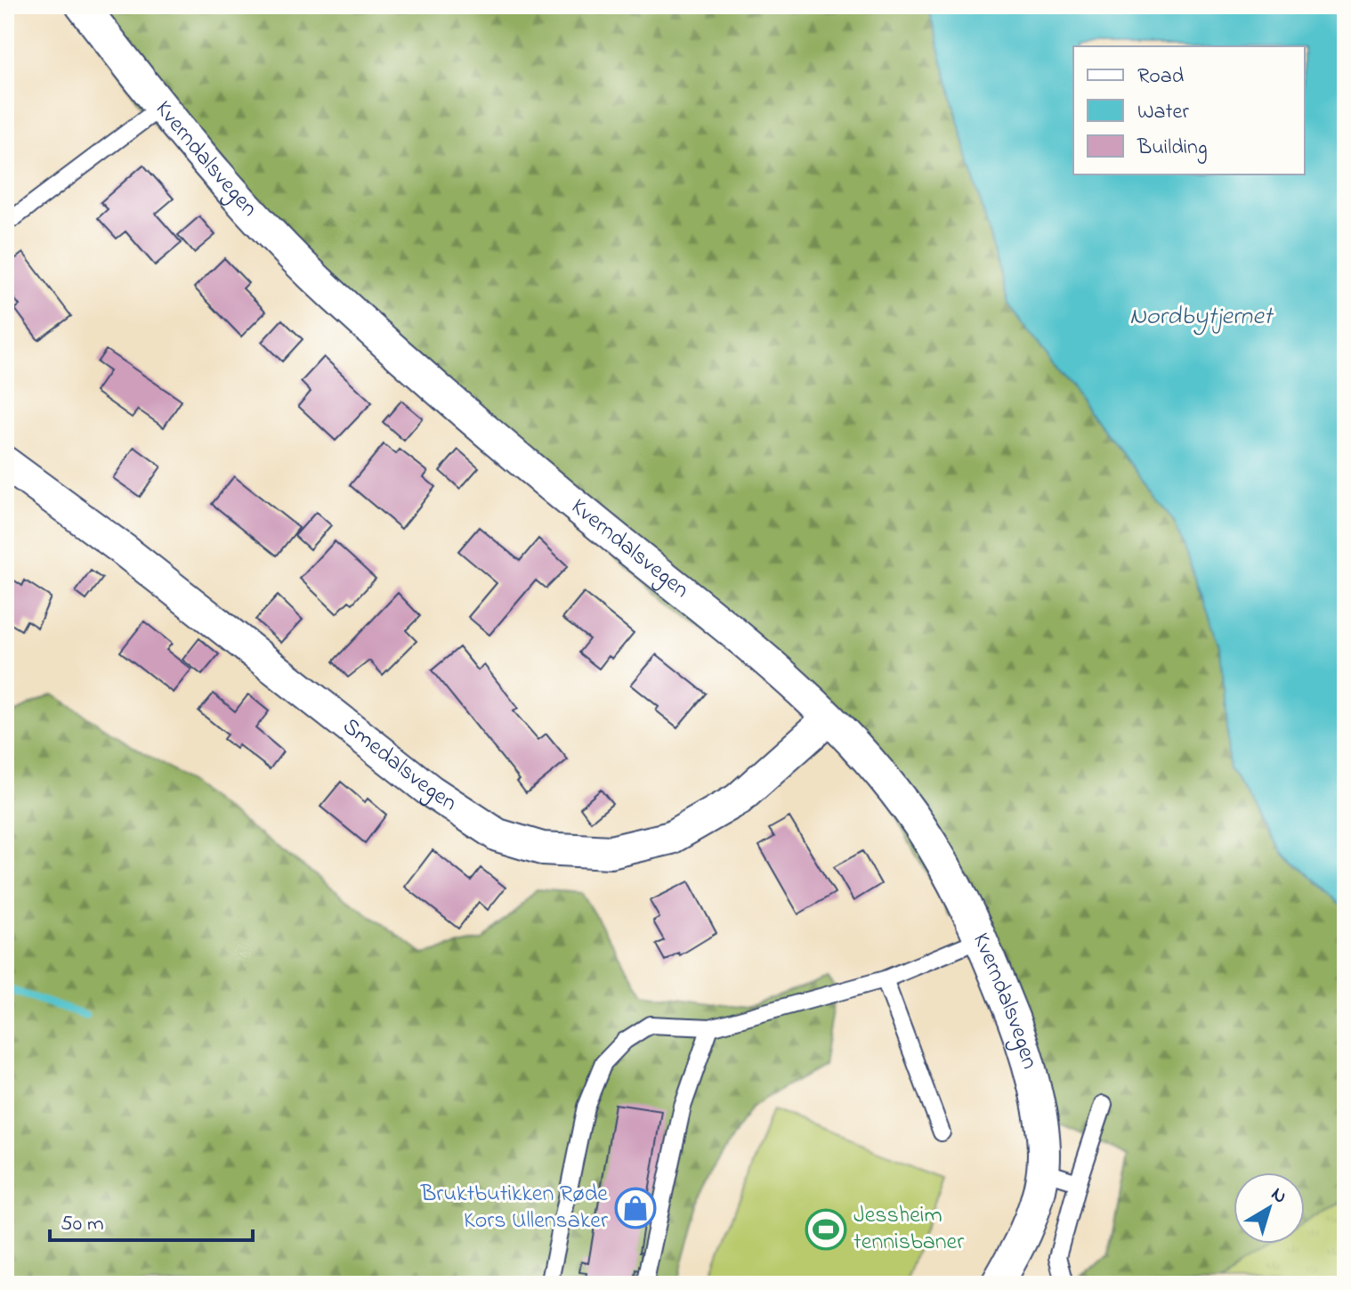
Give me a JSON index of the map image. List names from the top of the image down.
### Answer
{
  "streets": {
    "street": ["Kverndalsvegen", "Smedalsvegen"]
  },
  "crossings": [
    ["Kverndalsvegen", "Smedalsvegen"]
  ],
  "water": ["Nordbytjernet"],
  "places": {
    "shop": ["Bruktbutikken Røde Kors Ullensaker"],
    "sports": ["Jessheim tennisbaner"]
  },
  "legend": ["Road", "Water", "Building"],
  "scale_bar": "50 m",
  "north": "top right"
}
